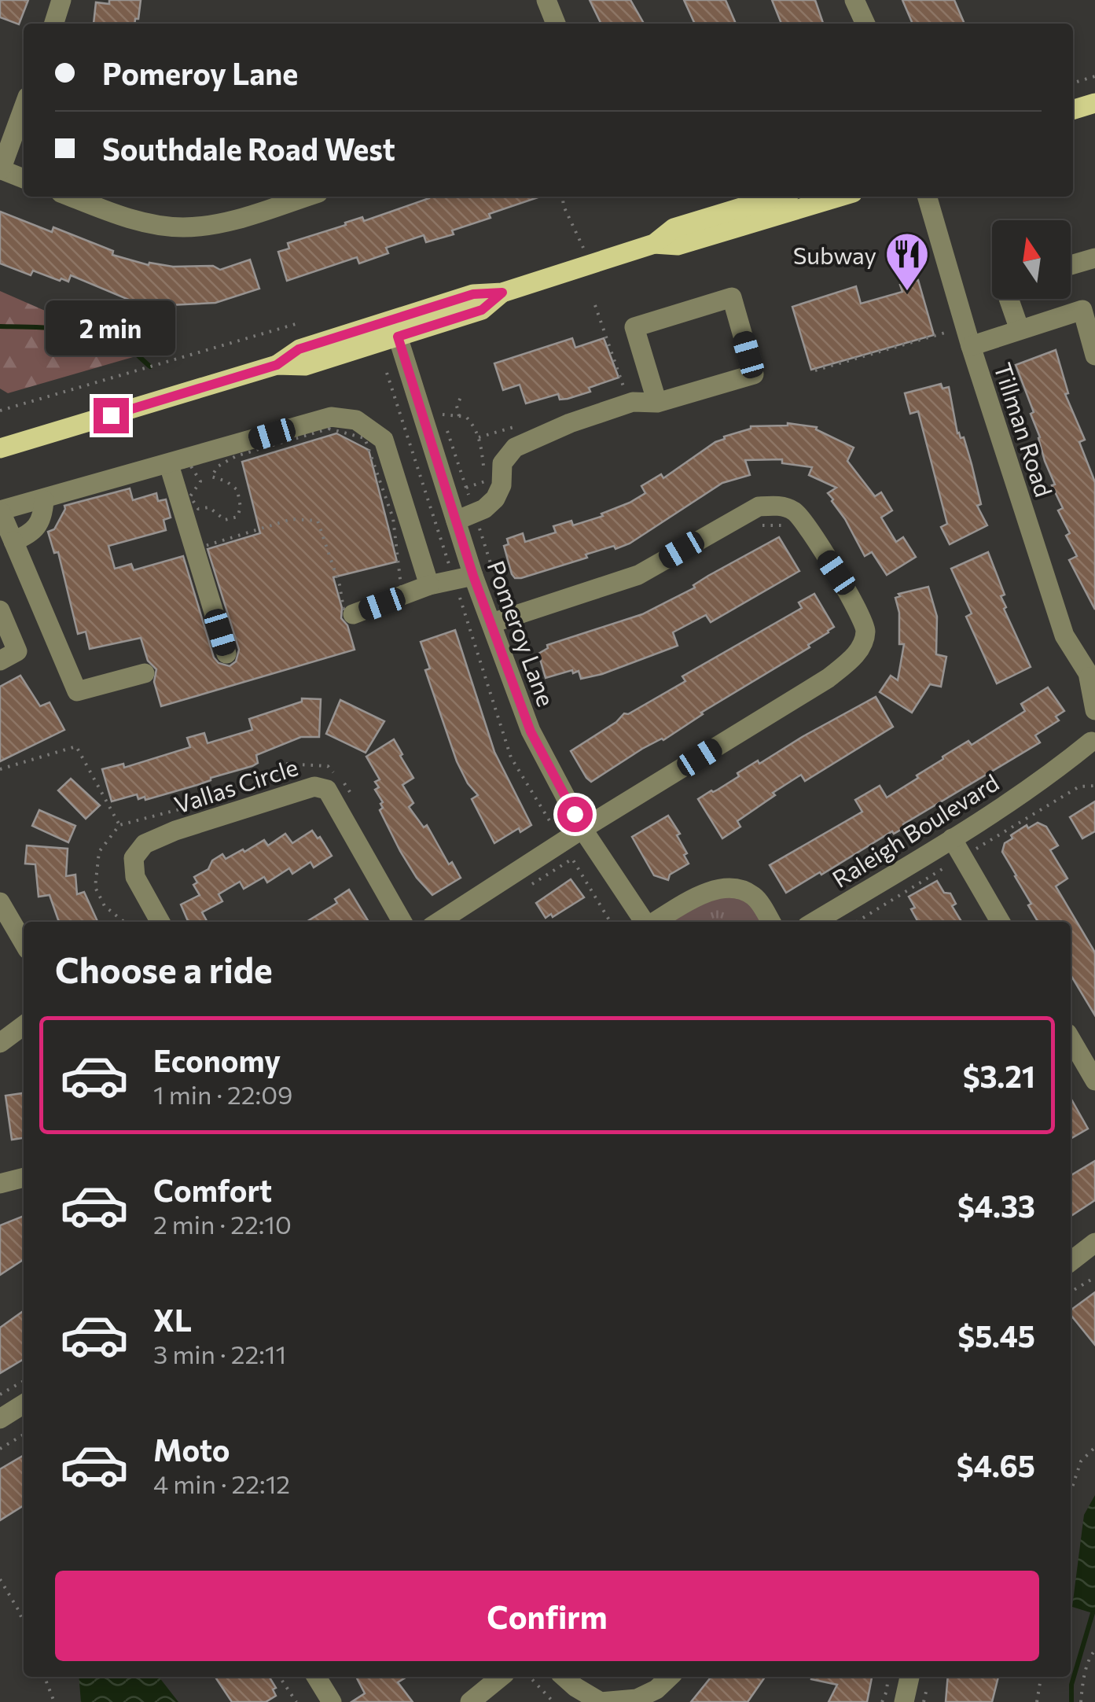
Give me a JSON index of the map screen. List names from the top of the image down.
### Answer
{
  "streets": {
    "street": [
      "Tillman Road",
      "Pomeroy Lane",
      "Vallas Circle",
      "Raleigh Boulevard"
    ]
  },
  "places": {
    "restaurant": ["Subway"]
  },
  "north": "top",
  "page": {
    "banner": ["Pomeroy Lane", "Southdale Road West"],
    "bubble": "2 min",
    "heading": "Choose a ride",
    "list": [
      {
        "name": "Economy",
        "note": "1 min · 22:09",
        "value": "$3.21"
      },
      {
        "name": "Comfort",
        "note": "2 min · 22:10",
        "value": "$4.33"
      },
      {
        "name": "XL",
        "note": "3 min · 22:11",
        "value": "$5.45"
      },
      {
        "name": "Moto",
        "note": "4 min · 22:12",
        "value": "$4.65"
      }
    ],
    "buttons": "Confirm"
  }
}
